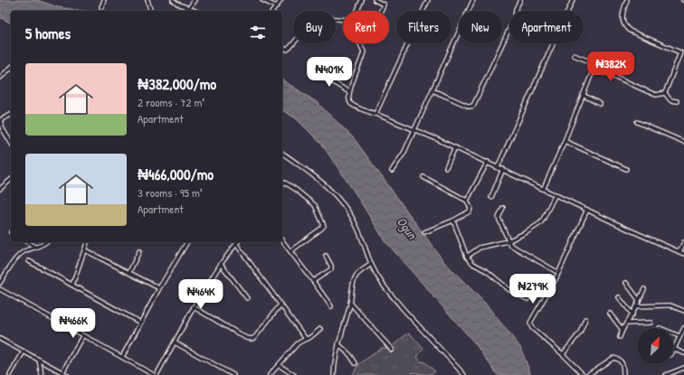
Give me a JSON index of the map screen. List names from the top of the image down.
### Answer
{
  "water": ["Ogun"],
  "north": "top right",
  "page": {
    "chip": [
      "Buy",
      "Rent",
      "Filters",
      "New",
      "Apartment"
    ],
    "heading": "5 homes",
    "price": [
      "₦382K",
      "₦401K",
      "₦279K",
      "₦464K",
      "₦466K"
    ],
    "list": [
      {
        "name": "₦382,000/mo",
        "note": "2 rooms · 72 m² · Apartment"
      },
      {
        "name": "₦466,000/mo",
        "note": "3 rooms · 95 m² · Apartment"
      }
    ]
  }
}
